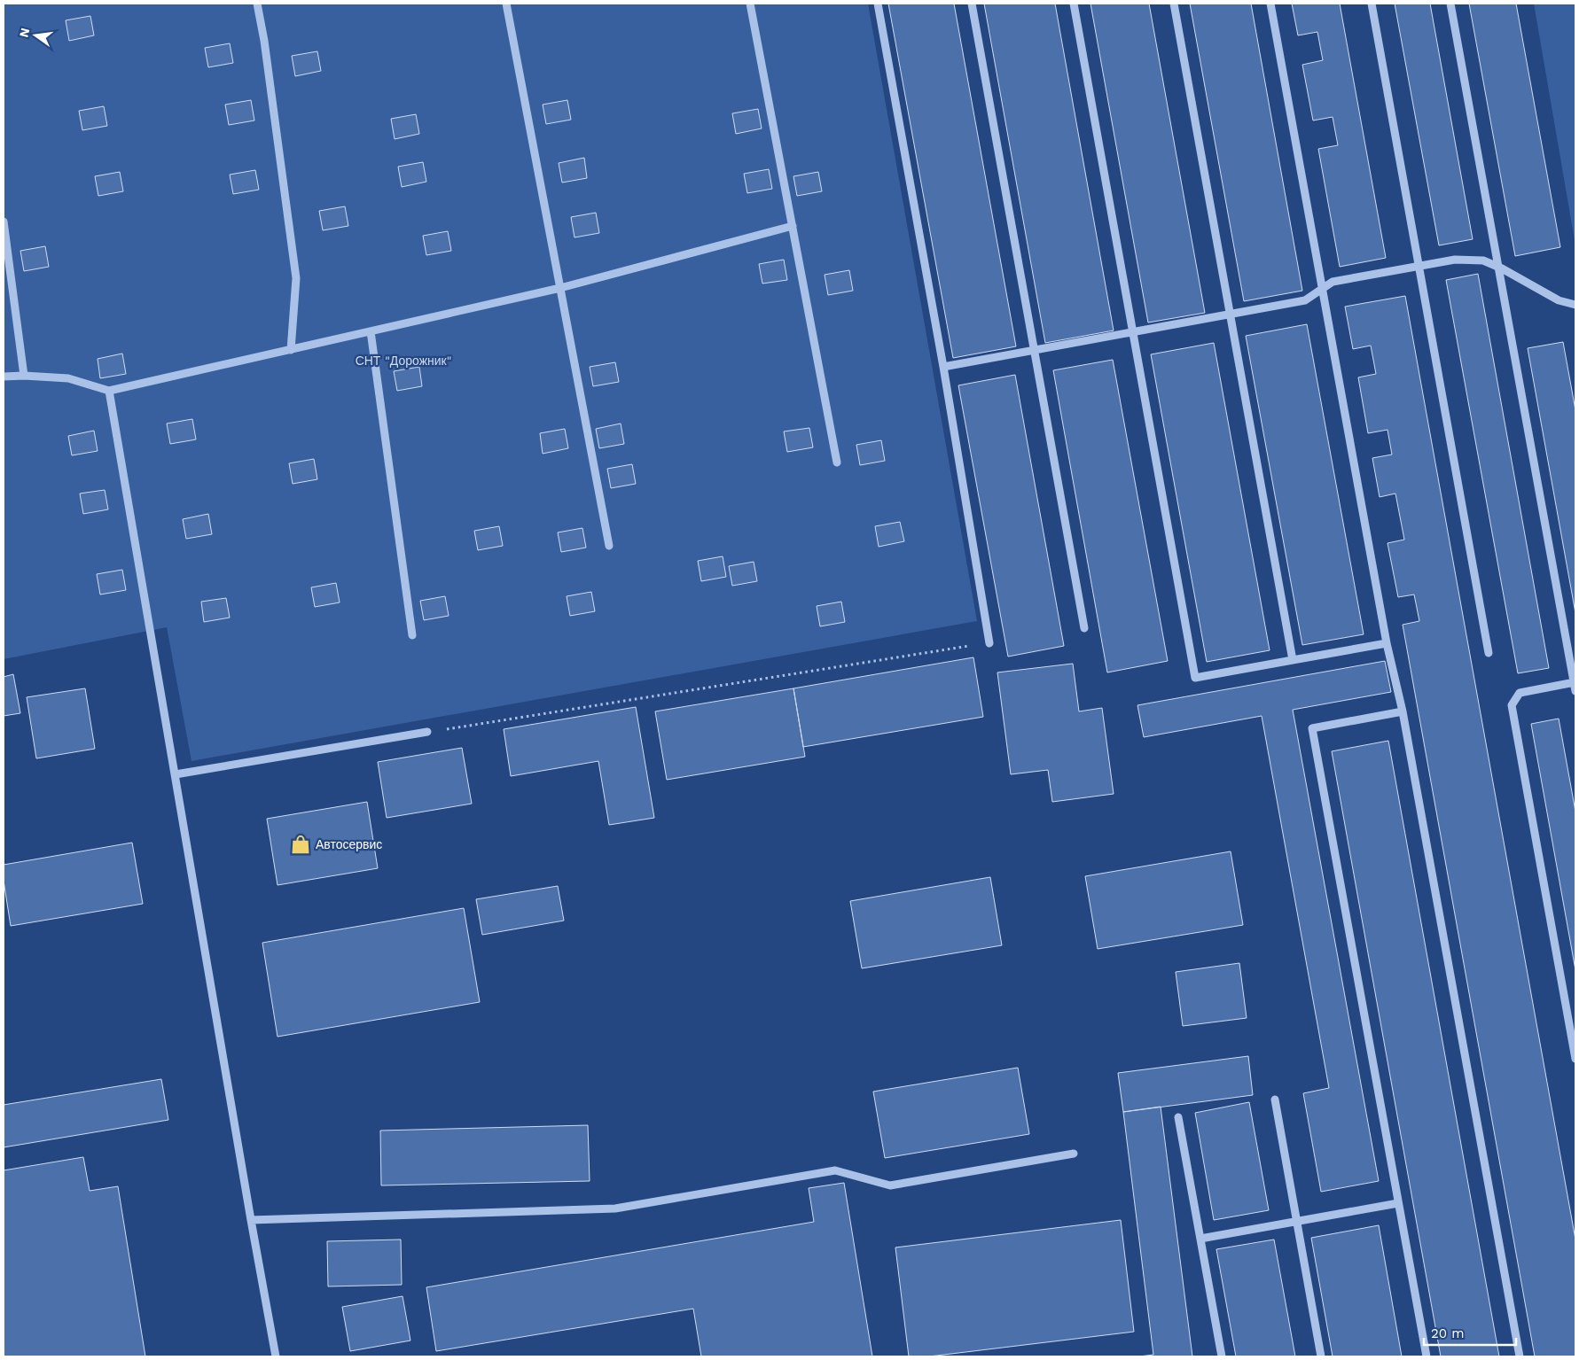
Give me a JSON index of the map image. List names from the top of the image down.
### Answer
{
  "parks": ["СНТ \"Дорожник\""],
  "places": {
    "shop": ["Автосервис"]
  },
  "scale_bar": "20 m",
  "north": "left"
}
